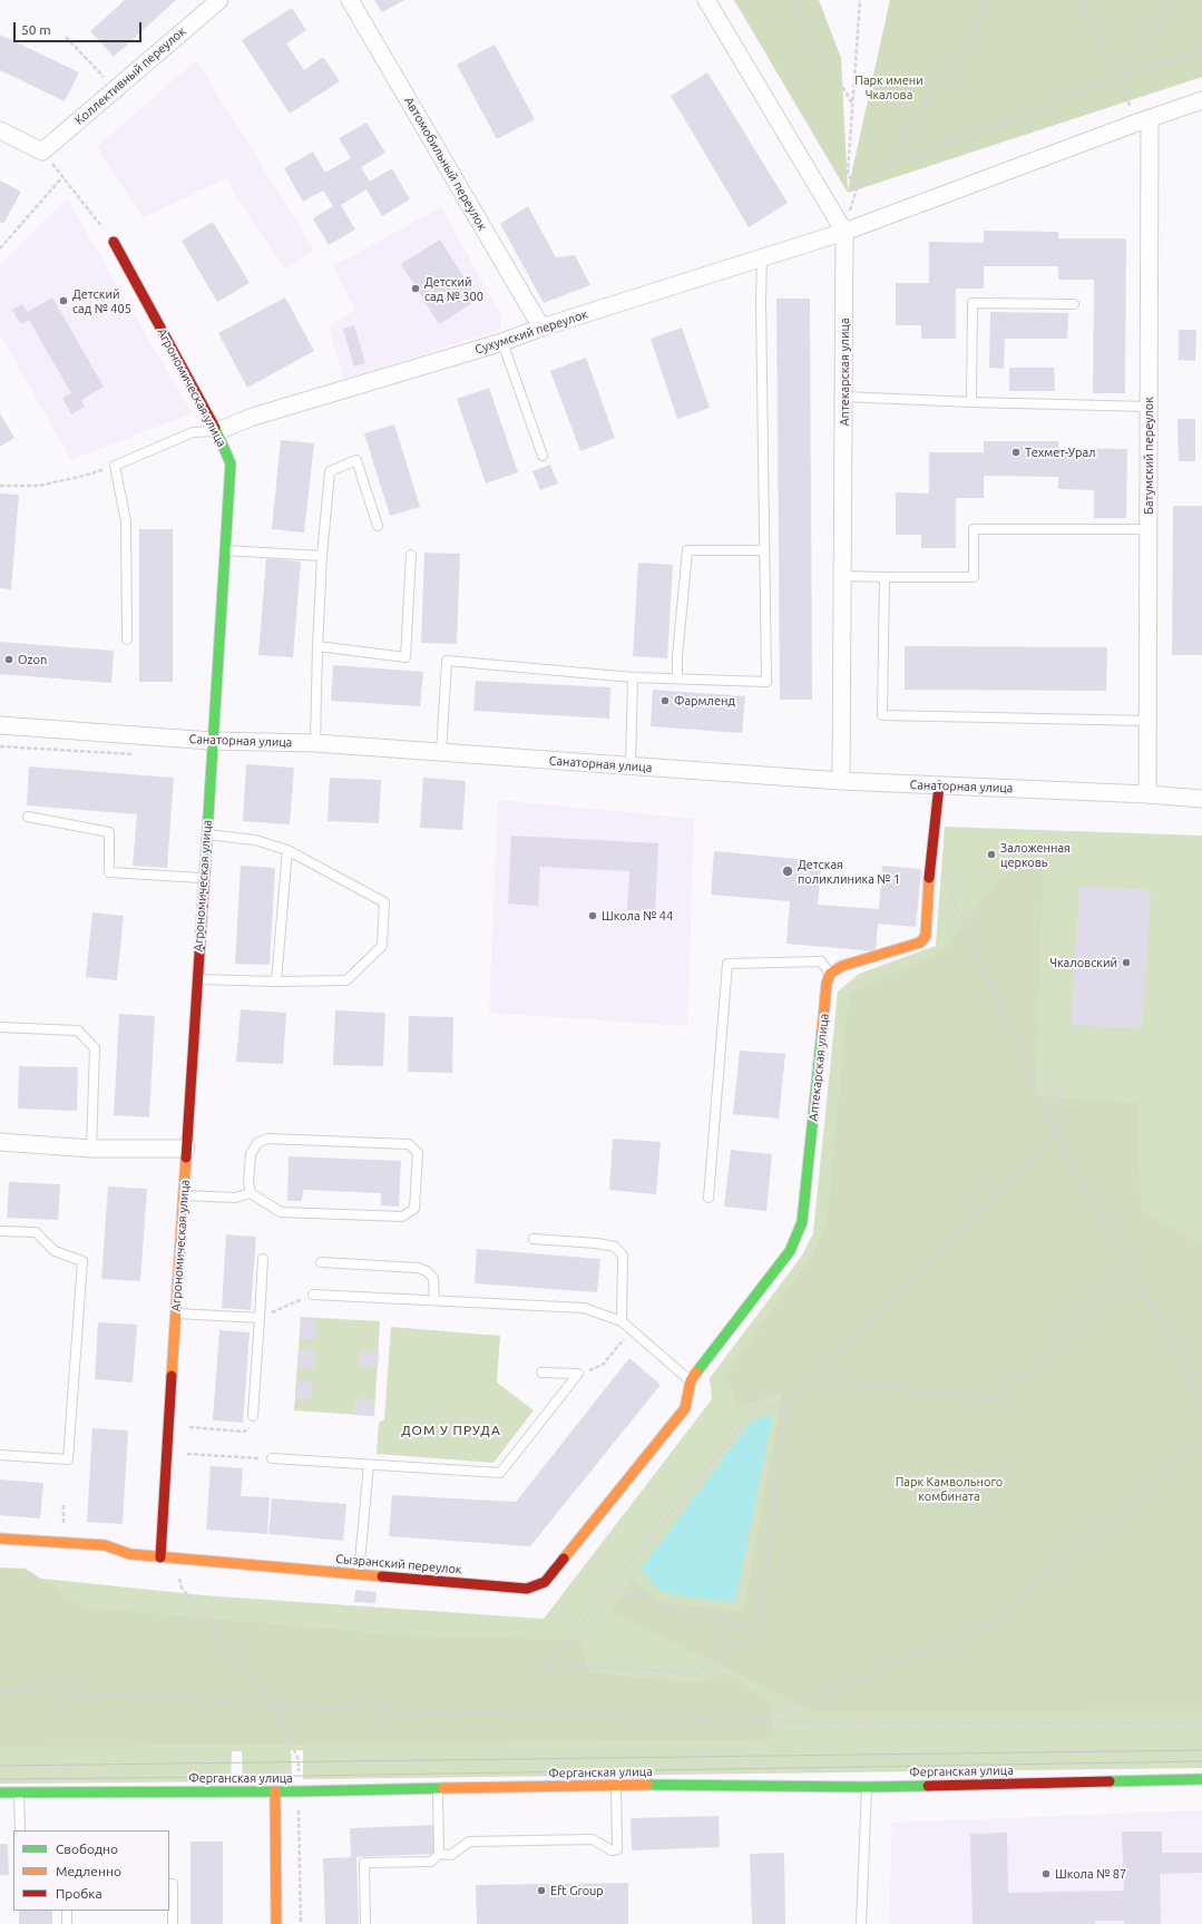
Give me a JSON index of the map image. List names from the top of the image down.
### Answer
{
  "streets": {
    "street": [
      "Коллективный переулок",
      "Автомобильный переулок",
      "Сухумский переулок",
      "Аптекарская улица",
      "Агрономическая улица",
      "Батумский переулок",
      "Санаторная улица",
      "Сызранский переулок",
      "Ферганская улица"
    ]
  },
  "crossings": [
    ["Автомобильный переулок", "Сухумский переулок"],
    ["Сухумский переулок", "Аптекарская улица"],
    ["Сухумский переулок", "Агрономическая улица"],
    ["Сухумский переулок", "Батумский переулок"],
    ["Аптекарская улица", "Санаторная улица"],
    ["Аптекарская улица", "Сызранский переулок"],
    ["Агрономическая улица", "Санаторная улица"],
    ["Агрономическая улица", "Сызранский переулок"],
    ["Батумский переулок", "Санаторная улица"]
  ],
  "districts": ["ДОМ У ПРУДА"],
  "parks": ["Парк имени Чкалова", "Парк Камвольного комбината"],
  "places": [
    "Детский сад № 300",
    "Детский сад № 405",
    "Техмет-Урал",
    "Ozon",
    "Фармленд",
    "Заложенная церковь",
    "Детская поликлиника № 1",
    "Школа № 44",
    "Чкаловский",
    "Школа № 87",
    "Eft Group"
  ],
  "legend": ["Свободно", "Медленно", "Пробка"],
  "scale_bar": "50 m"
}
